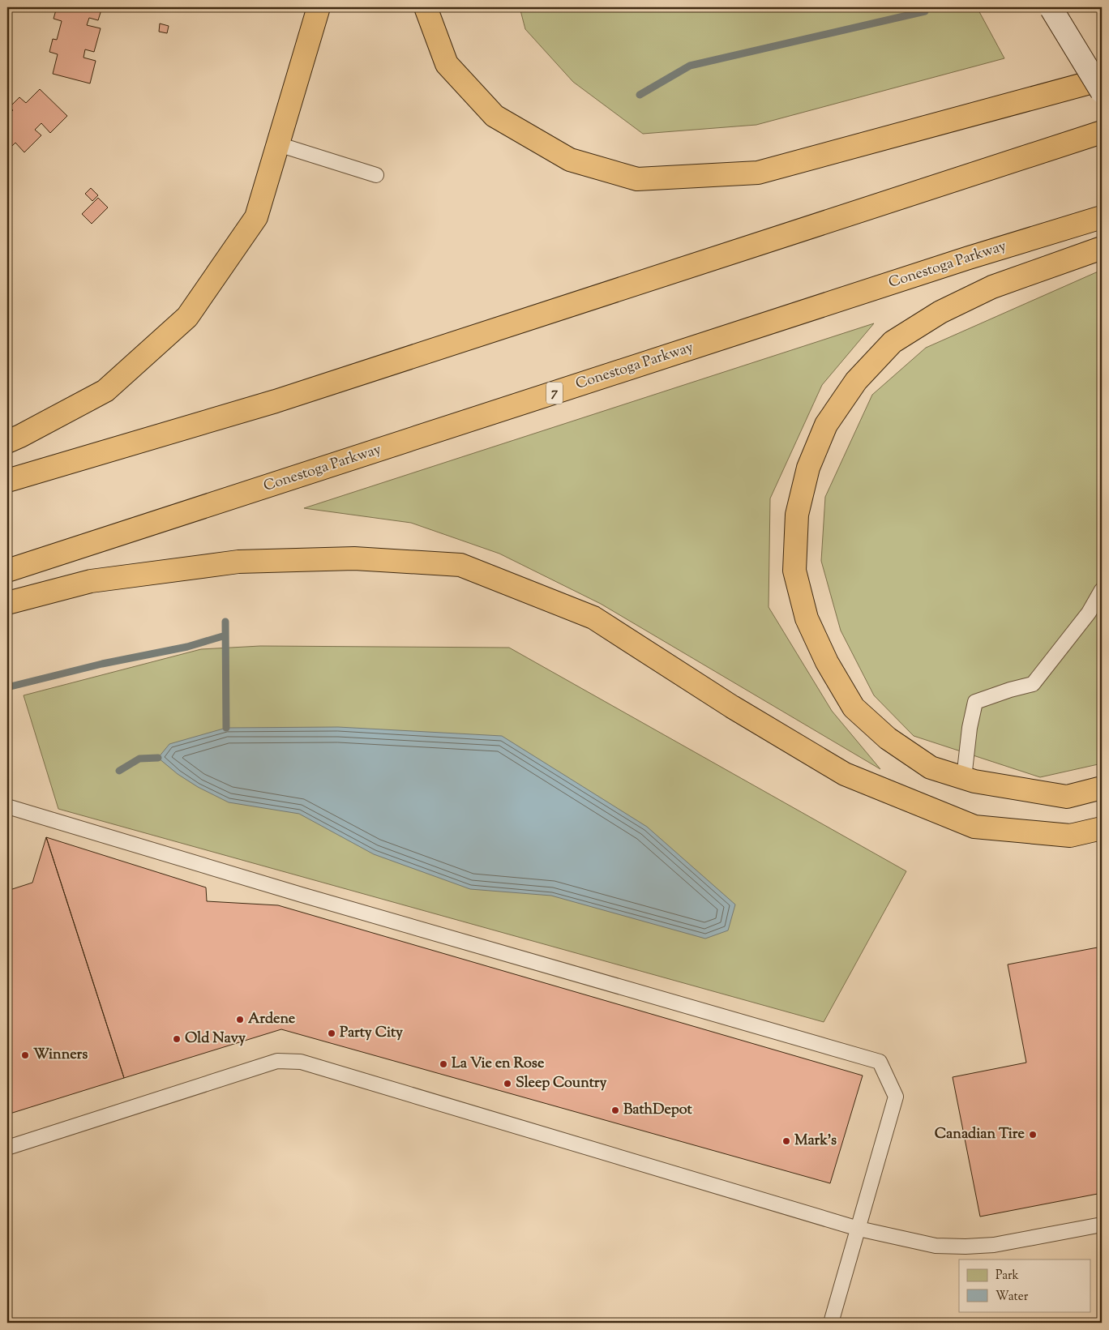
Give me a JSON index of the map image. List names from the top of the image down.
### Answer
{
  "streets": {
    "highway": ["Conestoga Parkway", "7"]
  },
  "places": [
    "Ardene",
    "Party City",
    "Old Navy",
    "Winners",
    "La Vie en Rose",
    "Sleep Country",
    "BathDepot",
    "Canadian Tire",
    "Mark's"
  ],
  "legend": ["Park", "Water"]
}
